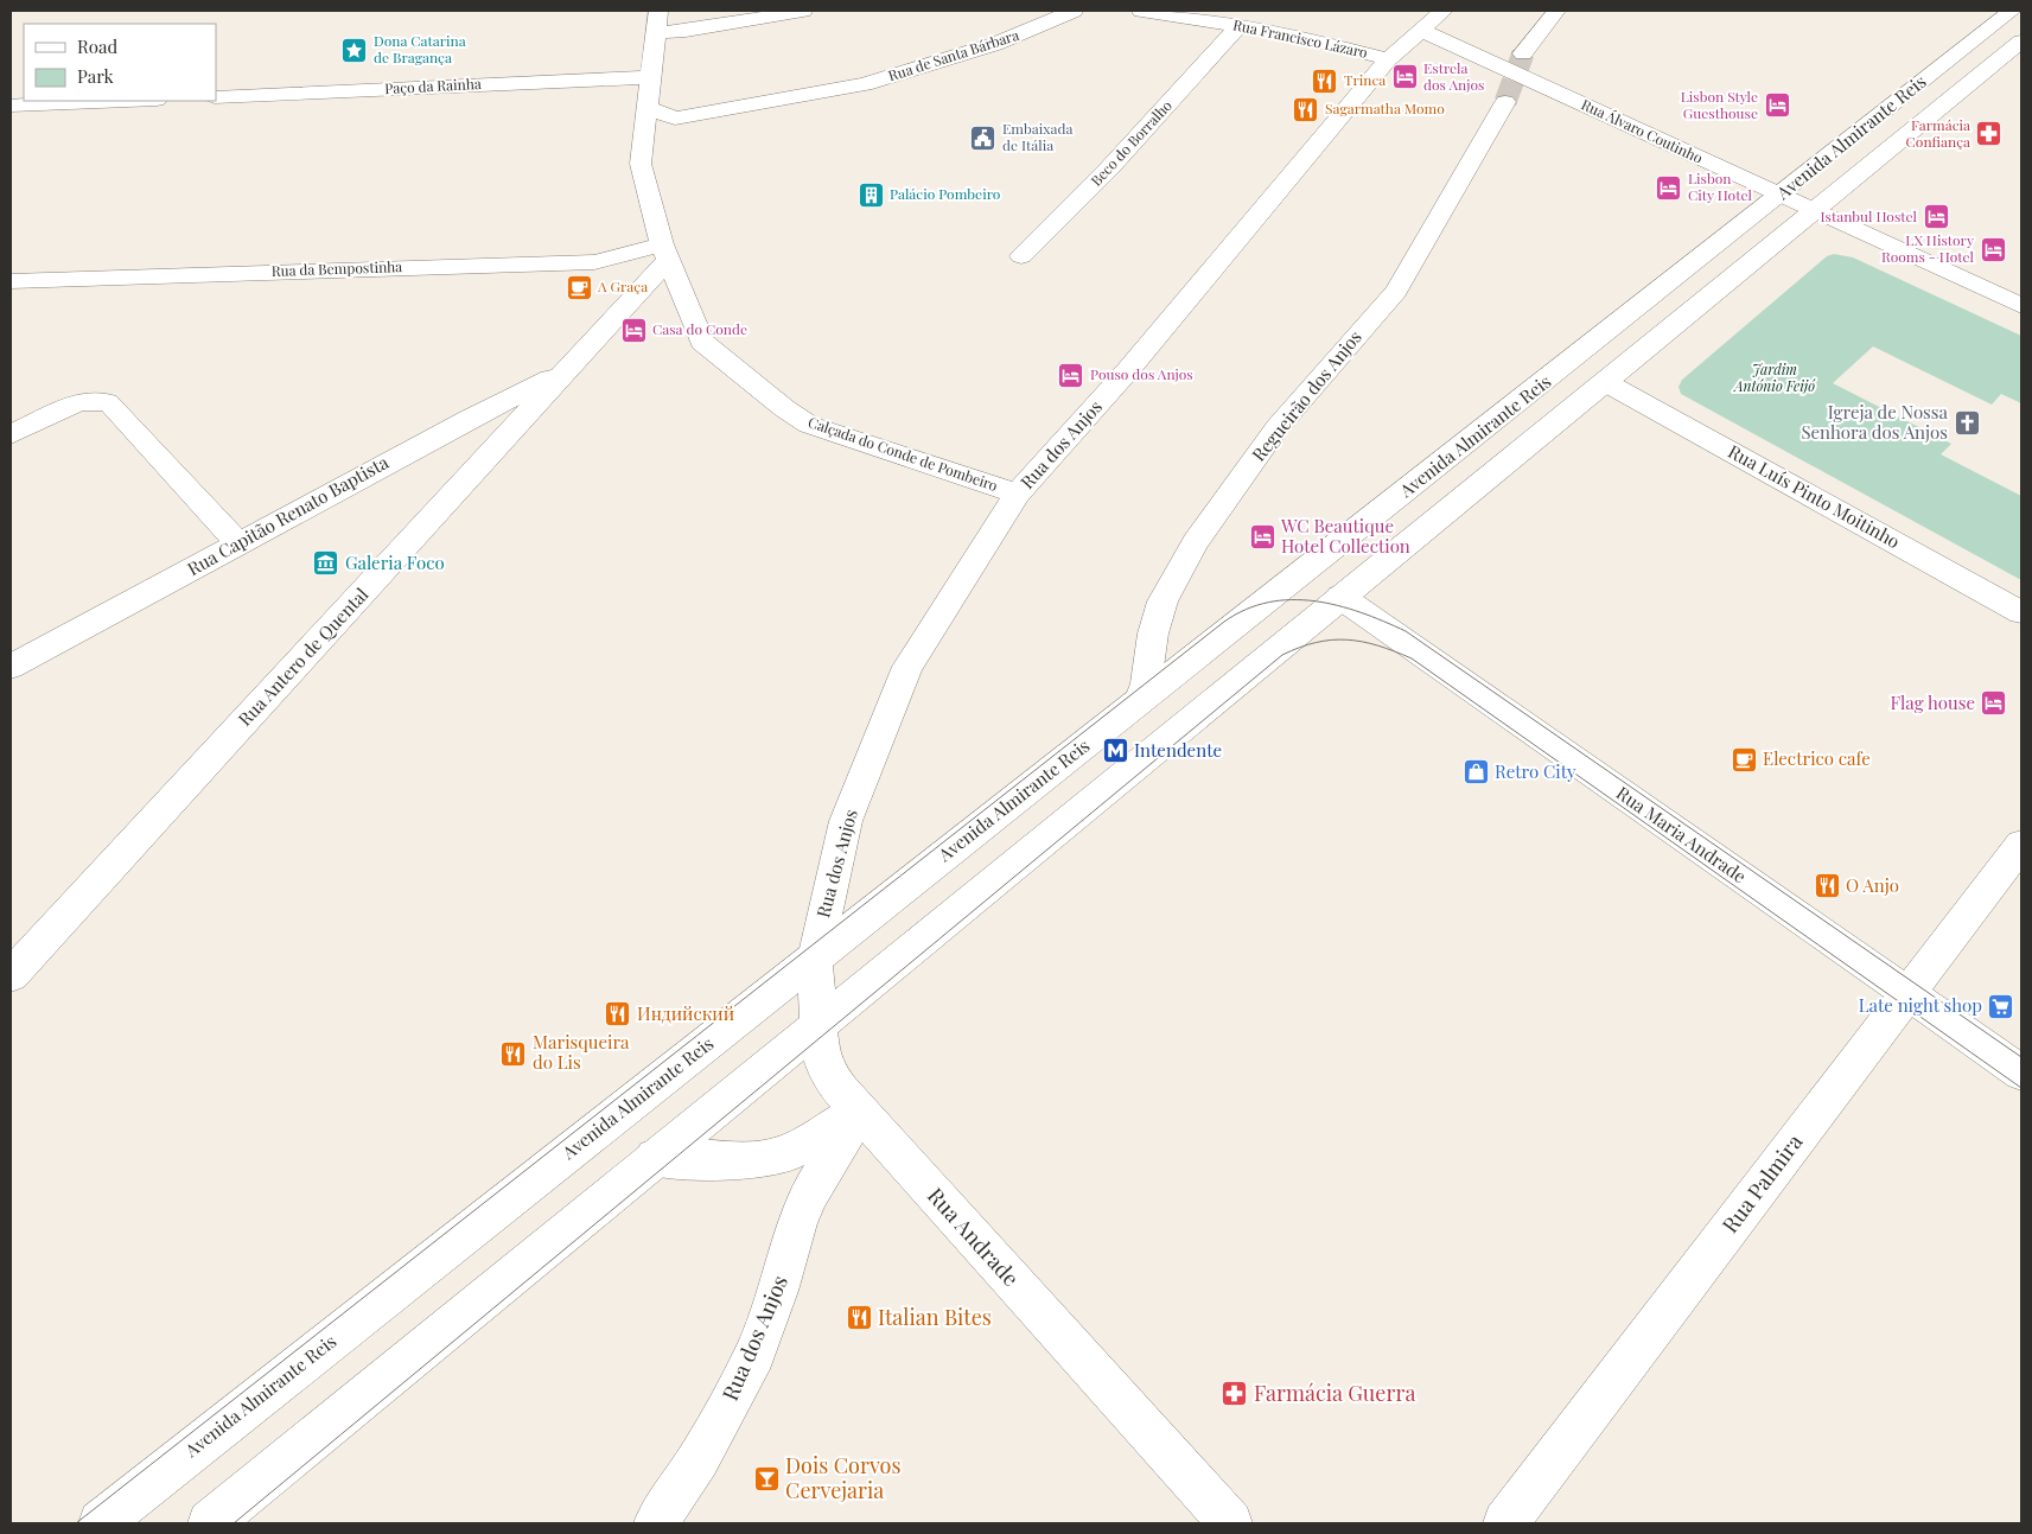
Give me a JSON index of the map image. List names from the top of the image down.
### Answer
{
  "streets": {
    "street": [
      "Rua Francisco Lázaro",
      "Rua de Santa Bárbara",
      "Paço da Rainha",
      "Rua Álvaro Coutinho",
      "Avenida Almirante Reis",
      "Beco do Borralho",
      "Rua da Bempostinha",
      "Regueirão dos Anjos",
      "Rua dos Anjos",
      "Calçada do Conde de Pombeiro",
      "Rua Luís Pinto Moitinho",
      "Rua Capitão Renato Baptista",
      "Rua Antero de Quental",
      "Rua Maria Andrade",
      "Rua Palmira",
      "Rua Andrade"
    ]
  },
  "crossings": [
    ["Rua Francisco Lázaro", "Beco do Borralho"],
    ["Rua Francisco Lázaro", "Rua dos Anjos"],
    ["Rua de Santa Bárbara", "Calçada do Conde de Pombeiro"],
    ["Rua Álvaro Coutinho", "Avenida Almirante Reis"],
    ["Rua Álvaro Coutinho", "Rua dos Anjos"],
    ["Avenida Almirante Reis", "Regueirão dos Anjos"],
    ["Avenida Almirante Reis", "Rua dos Anjos"],
    ["Avenida Almirante Reis", "Rua Luís Pinto Moitinho"],
    ["Avenida Almirante Reis", "Rua Maria Andrade"],
    ["Rua da Bempostinha", "Calçada do Conde de Pombeiro"],
    ["Rua da Bempostinha", "Rua Antero de Quental"],
    ["Rua dos Anjos", "Calçada do Conde de Pombeiro"],
    ["Rua dos Anjos", "Rua Andrade"],
    ["Calçada do Conde de Pombeiro", "Rua Antero de Quental"],
    ["Rua Capitão Renato Baptista", "Rua Antero de Quental"],
    ["Rua Maria Andrade", "Rua Palmira"]
  ],
  "parks": ["Jardim António Feijó"],
  "places": {
    "place": ["Dona Catarina de Bragança"],
    "hotel": [
      "Estrela dos Anjos",
      "Lisbon Style Guesthouse",
      "Lisbon City Hotel",
      "Istanbul Hostel",
      "LX History Rooms - Hotel",
      "Casa do Conde",
      "Pouso dos Anjos",
      "WC Beautique Hotel Collection",
      "Flag house"
    ],
    "restaurant": [
      "Trinca",
      "Sagarmatha Momo",
      "O Anjo",
      "Индийский",
      "Marisqueira do Lis",
      "Italian Bites"
    ],
    "pharmacy": ["Farmácia Confiança", "Farmácia Guerra"],
    "public building": ["Embaixada de Itália"],
    "building": ["Palácio Pombeiro"],
    "cafe": ["A Graça", "Electrico cafe"],
    "church": ["Igreja de Nossa Senhora dos Anjos"],
    "museum": ["Galeria Foco"],
    "metro station": ["Intendente"],
    "shop": ["Retro City"],
    "supermarket": ["Late night shop"],
    "bar": ["Dois Corvos Cervejaria"]
  },
  "legend": ["Road", "Park"]
}
